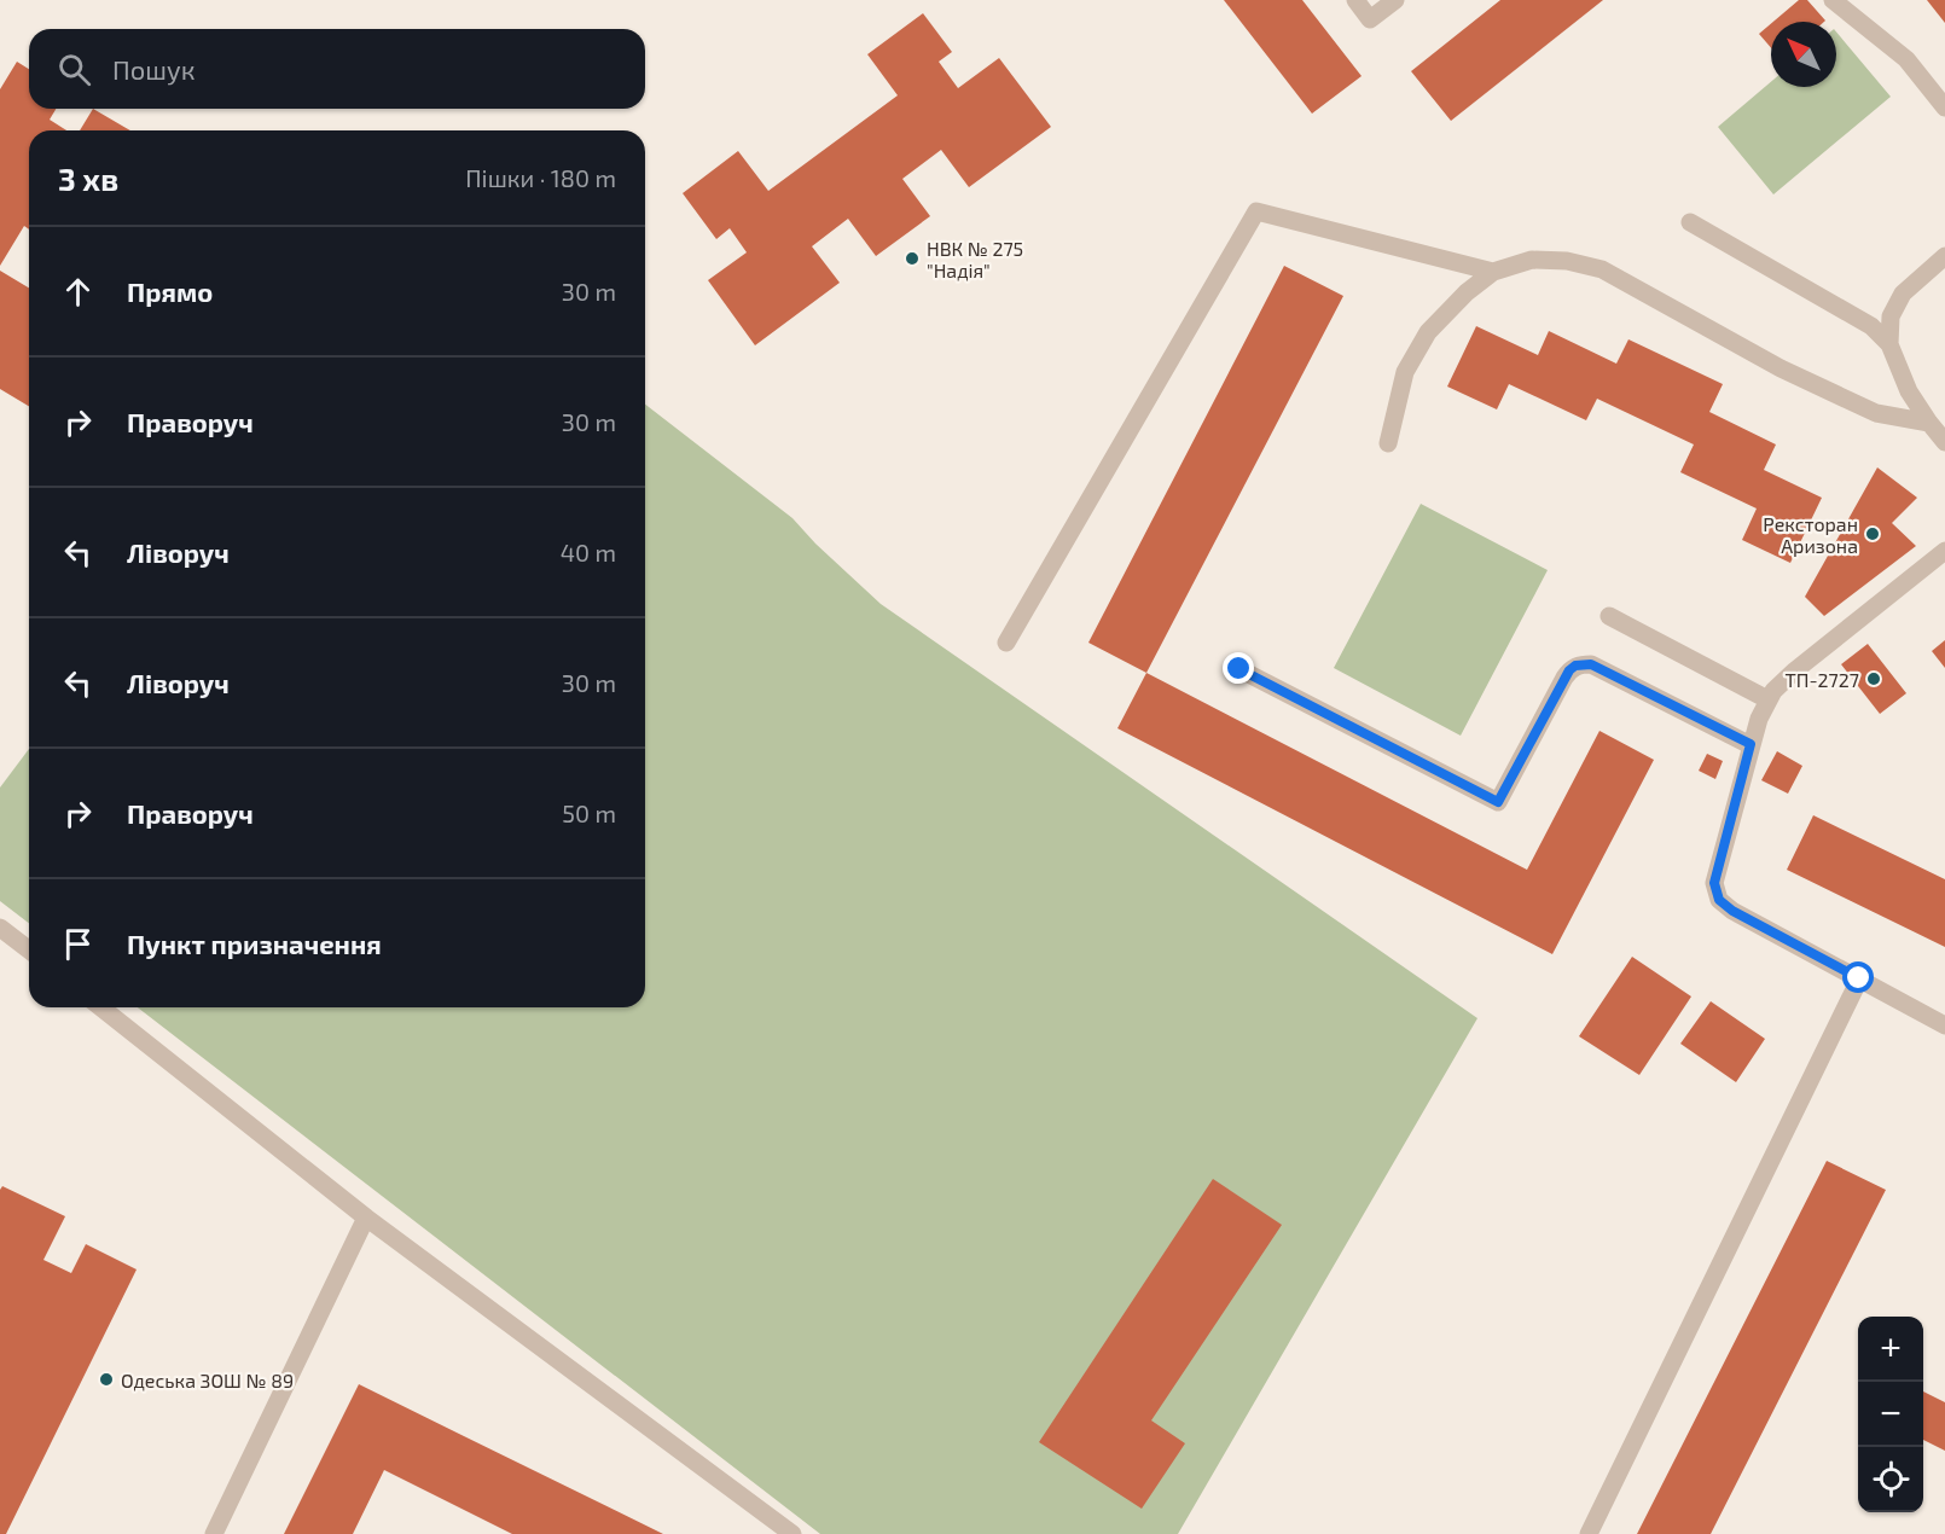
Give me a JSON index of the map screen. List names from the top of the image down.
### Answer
{
  "places": [
    "НВК № 275 \"Надія\"",
    "Рексторан Аризона",
    "ТП-2727",
    "Одеська ЗОШ № 89"
  ],
  "north": "top left",
  "page": {
    "search": "Пошук",
    "heading": ["3 хв", "Пішки · 180 m"],
    "list": [
      ["Прямо", "30 m"],
      ["Праворуч", "30 m"],
      ["Ліворуч", "40 m"],
      ["Ліворуч", "30 m"],
      ["Праворуч", "50 m"],
      "Пункт призначення"
    ],
    "map_buttons": ["+", "−"]
  }
}
